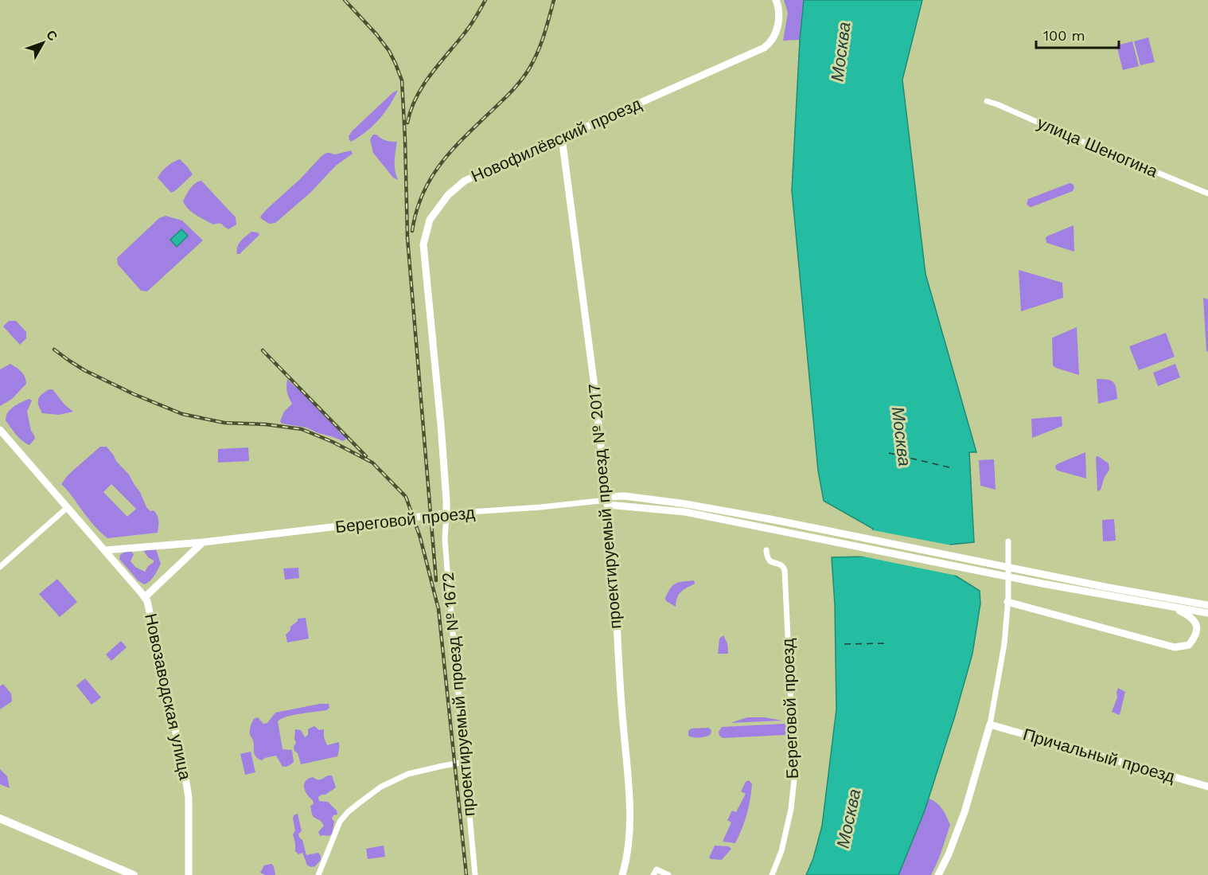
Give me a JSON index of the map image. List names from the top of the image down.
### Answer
{
  "streets": {
    "street": [
      "Новофилёвский проезд",
      "улица Шеногина",
      "проектируемый проезд № 2017",
      "Береговой проезд",
      "проектируемый проезд № 1672",
      "Новозаводская улица",
      "Причальный проезд"
    ]
  },
  "crossings": [
    ["Новофилёвский проезд", "проектируемый проезд № 2017"],
    ["Новофилёвский проезд", "Береговой проезд"],
    ["Новофилёвский проезд", "проектируемый проезд № 1672"],
    ["проектируемый проезд № 2017", "Береговой проезд"],
    ["Береговой проезд", "проектируемый проезд № 1672"],
    ["Береговой проезд", "Новозаводская улица"]
  ],
  "water": ["Москва"],
  "scale_bar": "100 m",
  "north": "top right"
}
